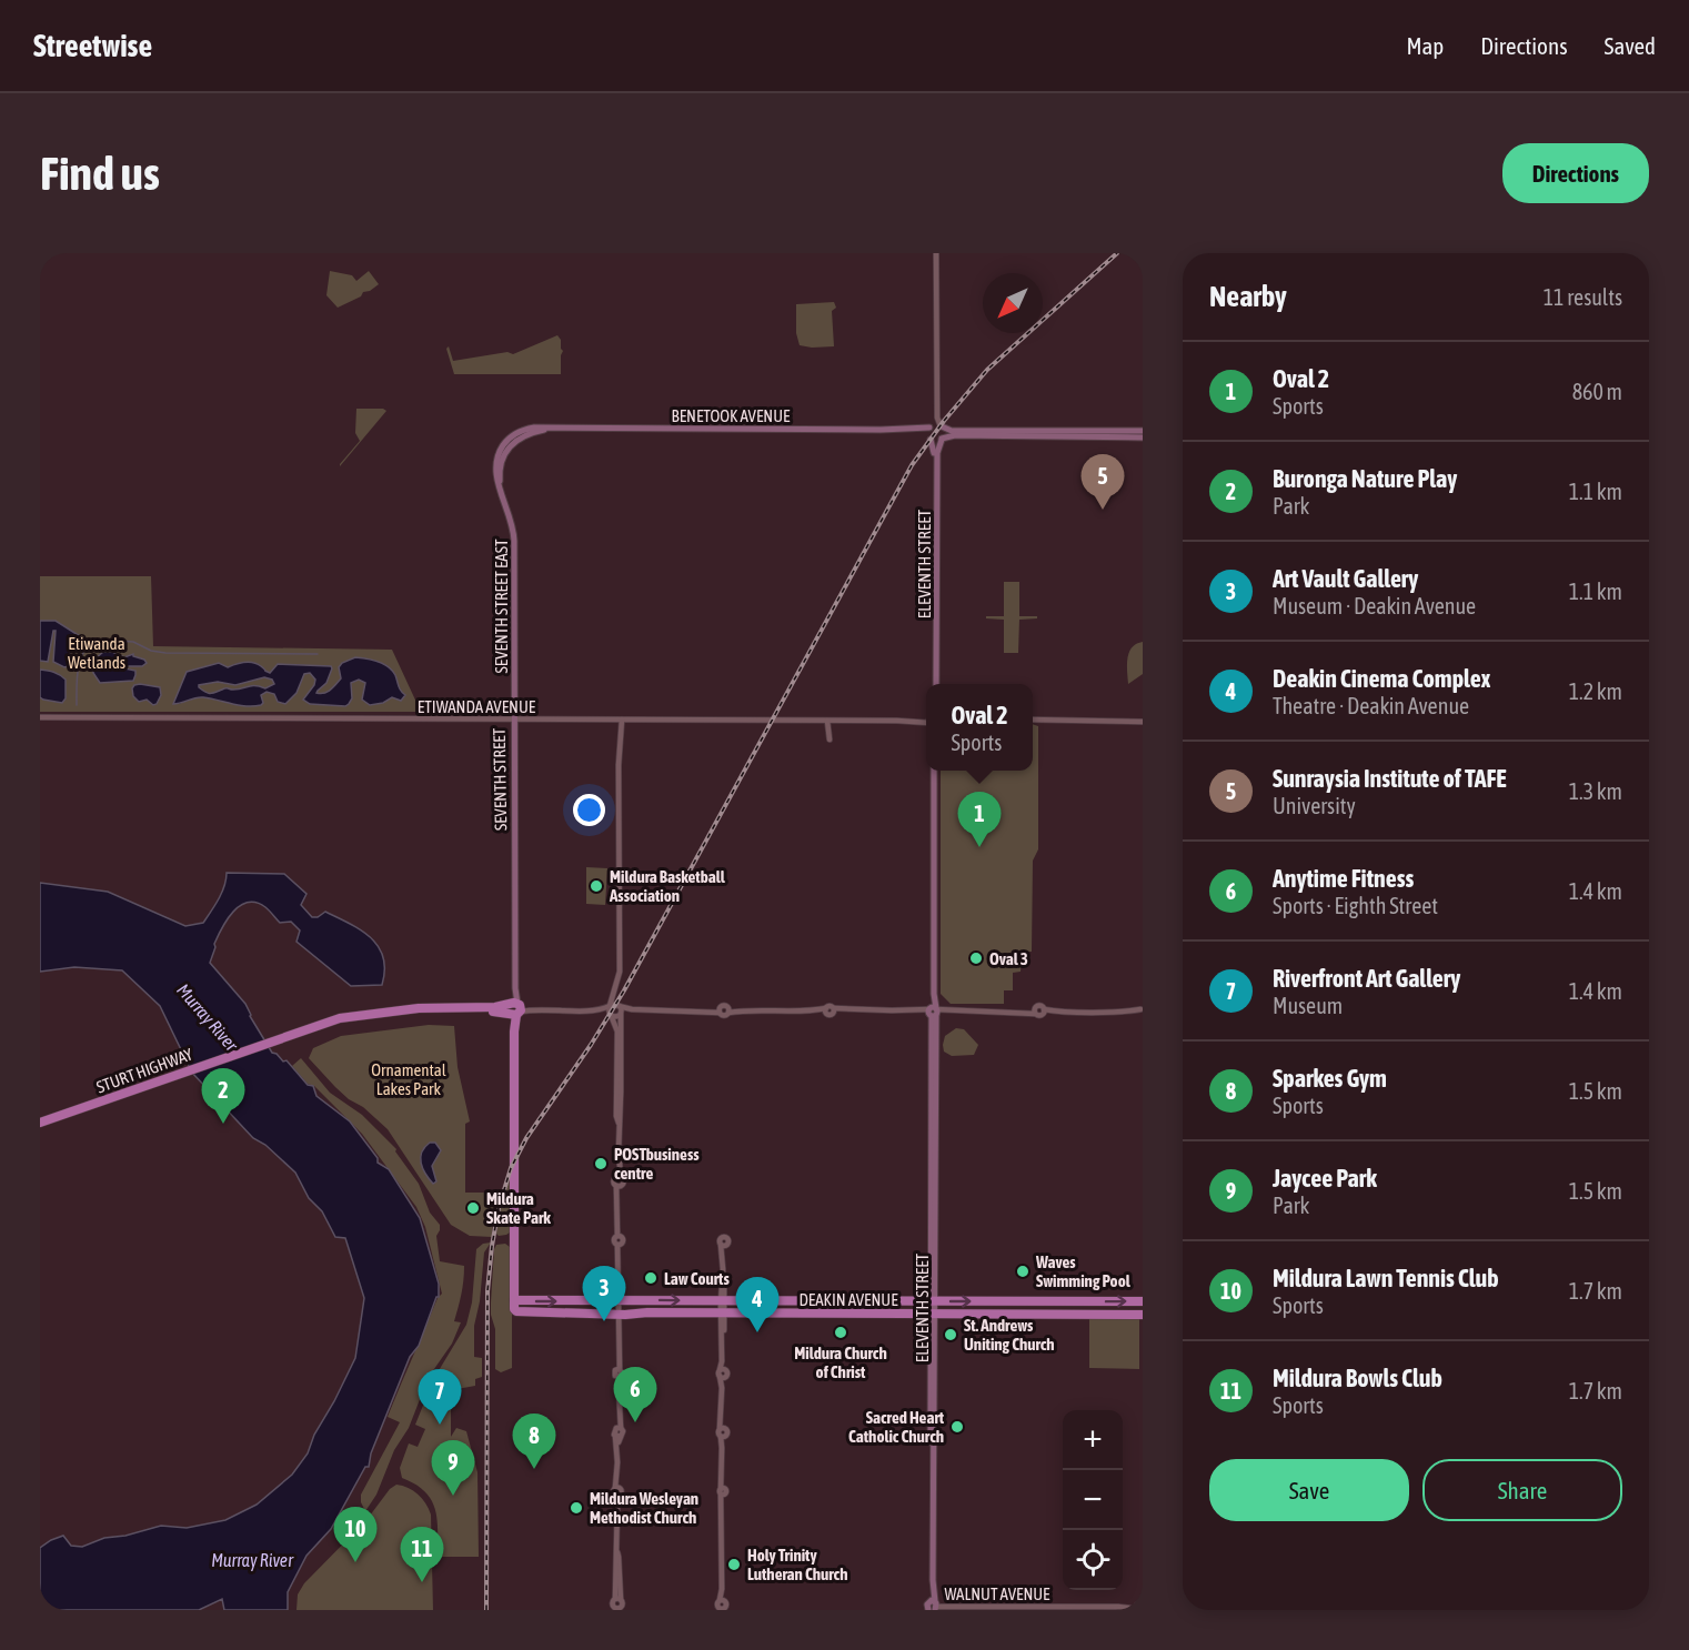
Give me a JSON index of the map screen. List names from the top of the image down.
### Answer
{
  "streets": {
    "highway": ["SEVENTH STREET", "STURT HIGHWAY", "DEAKIN AVENUE"],
    "main road": ["BENETOOK AVENUE", "ELEVENTH STREET", "SEVENTH STREET EAST"],
    "street": ["ETIWANDA AVENUE", "WALNUT AVENUE"]
  },
  "crossings": [
    ["BENETOOK AVENUE", "ELEVENTH STREET"],
    ["BENETOOK AVENUE", "SEVENTH STREET EAST"],
    ["ELEVENTH STREET", "DEAKIN AVENUE"],
    ["ELEVENTH STREET", "WALNUT AVENUE"],
    ["SEVENTH STREET EAST", "ETIWANDA AVENUE"],
    ["SEVENTH STREET EAST", "SEVENTH STREET"],
    ["ETIWANDA AVENUE", "SEVENTH STREET"],
    ["SEVENTH STREET", "STURT HIGHWAY"],
    ["SEVENTH STREET", "DEAKIN AVENUE"]
  ],
  "water": ["Murray River"],
  "parks": ["Etiwanda Wetlands", "Ornamental Lakes Park"],
  "places": [
    "Mildura Basketball Association",
    "Oval 3",
    "POSTbusiness centre",
    "Mildura Skate Park",
    "Waves Swimming Pool",
    "Law Courts",
    "Mildura Church of Christ",
    "St. Andrews Uniting Church",
    "Sacred Heart Catholic Church",
    "Mildura Wesleyan Methodist Church",
    "Holy Trinity Lutheran Church"
  ],
  "north": "bottom left",
  "page": {
    "header": "Streetwise",
    "nav": ["Map", "Directions", "Saved"],
    "buttons": [
      "Directions",
      ["Save", "Share"]
    ],
    "title": "Find us",
    "heading": ["Nearby", "11 results"],
    "list": [
      {
        "mark": "1",
        "name": "Oval 2",
        "note": "Sports",
        "value": "860 m"
      },
      {
        "mark": "2",
        "name": "Buronga Nature Play",
        "note": "Park",
        "value": "1.1 km"
      },
      {
        "mark": "3",
        "name": "Art Vault Gallery",
        "note": "Museum · Deakin Avenue",
        "value": "1.1 km"
      },
      {
        "mark": "4",
        "name": "Deakin Cinema Complex",
        "note": "Theatre · Deakin Avenue",
        "value": "1.2 km"
      },
      {
        "mark": "5",
        "name": "Sunraysia Institute of TAFE",
        "note": "University",
        "value": "1.3 km"
      },
      {
        "mark": "6",
        "name": "Anytime Fitness",
        "note": "Sports · Eighth Street",
        "value": "1.4 km"
      },
      {
        "mark": "7",
        "name": "Riverfront Art Gallery",
        "note": "Museum",
        "value": "1.4 km"
      },
      {
        "mark": "8",
        "name": "Sparkes Gym",
        "note": "Sports",
        "value": "1.5 km"
      },
      {
        "mark": "9",
        "name": "Jaycee Park",
        "note": "Park",
        "value": "1.5 km"
      },
      {
        "mark": "10",
        "name": "Mildura Lawn Tennis Club",
        "note": "Sports",
        "value": "1.7 km"
      },
      {
        "mark": "11",
        "name": "Mildura Bowls Club",
        "note": "Sports",
        "value": "1.7 km"
      }
    ],
    "pins": [
      "5",
      "1",
      "2",
      "3",
      "4",
      "6",
      "7",
      "8",
      "9",
      "10",
      "11"
    ],
    "popup": ["Oval 2", "Sports"],
    "map_buttons": ["+", "−"]
  }
}
